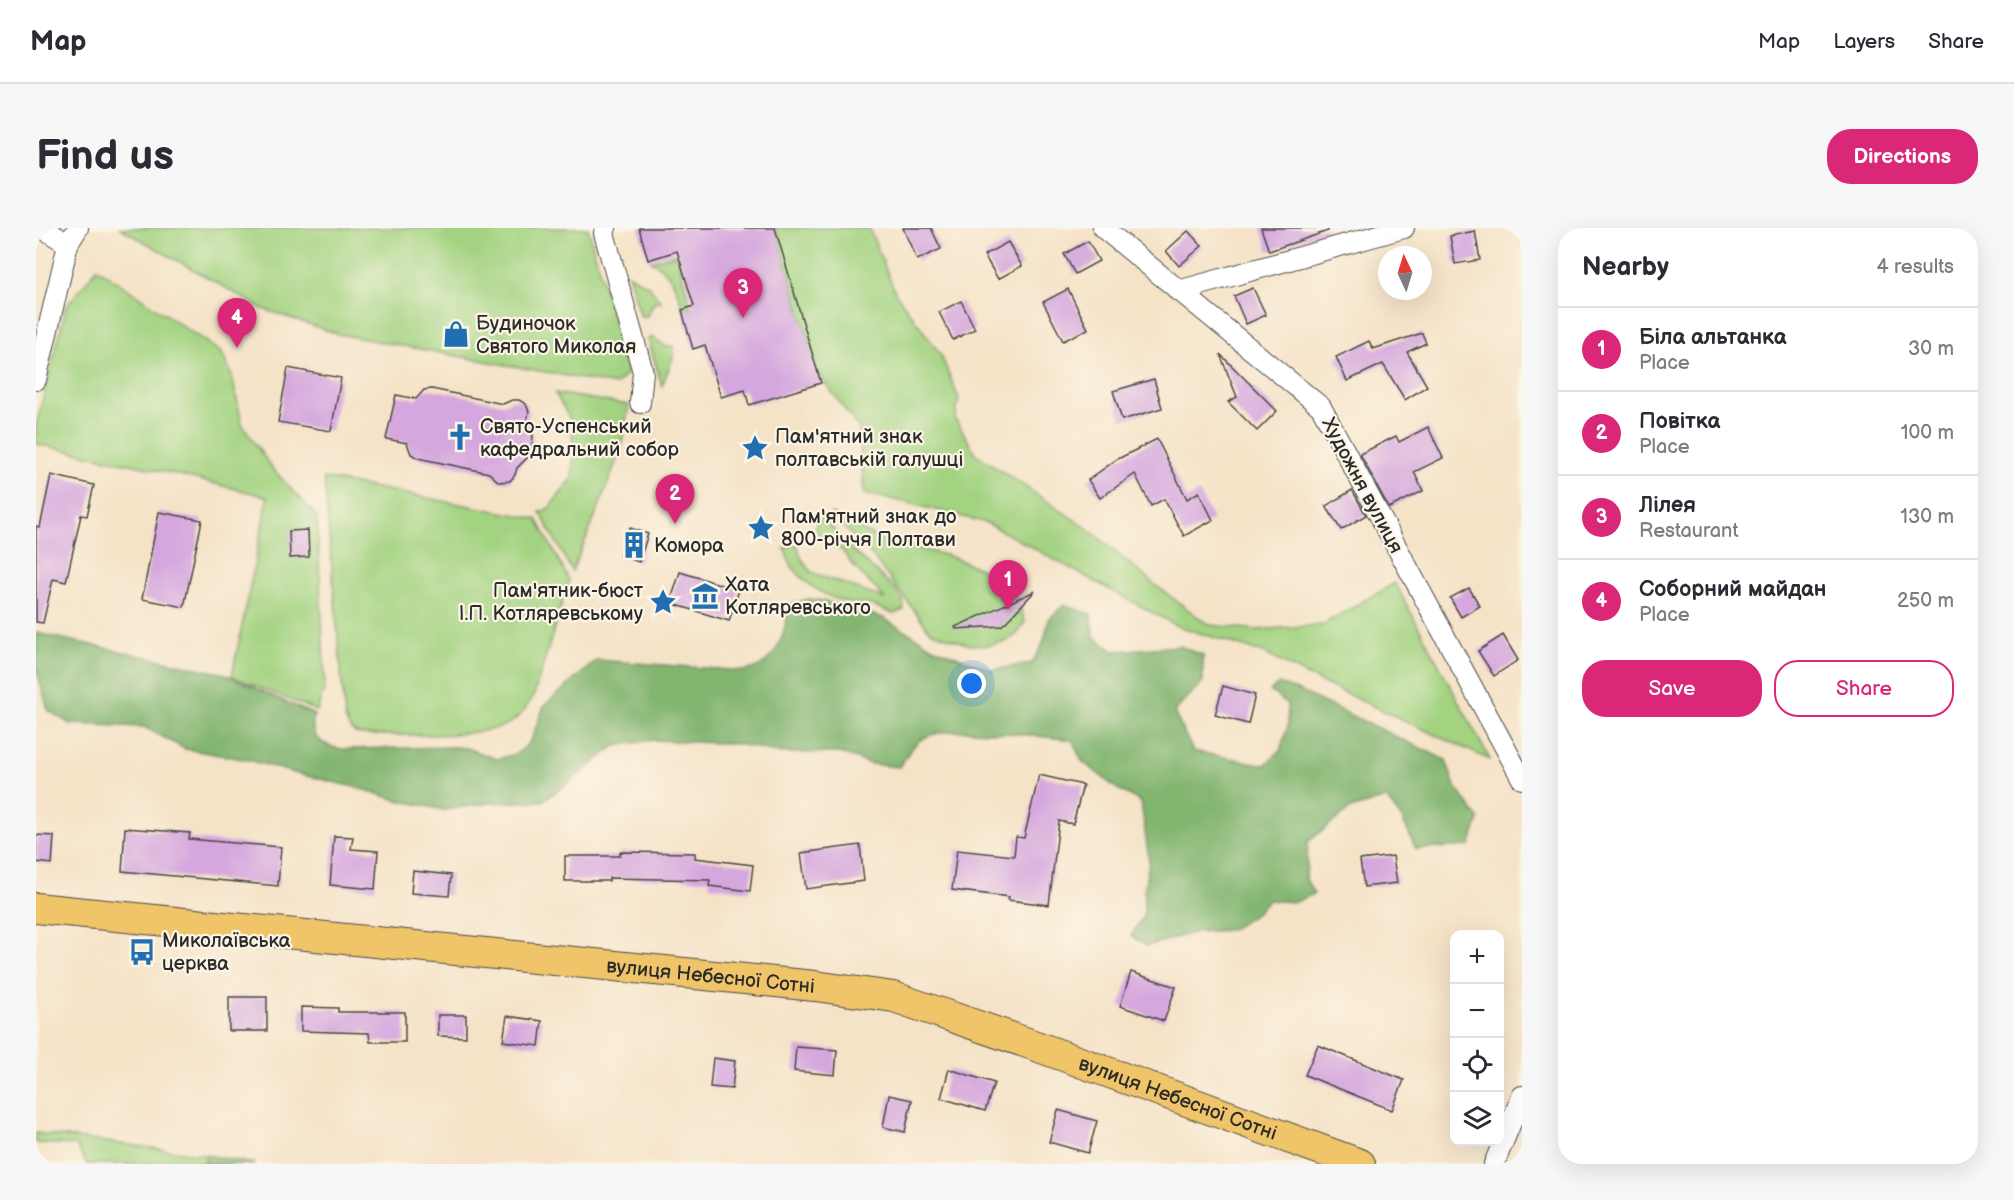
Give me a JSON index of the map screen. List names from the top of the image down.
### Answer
{
  "streets": {
    "main road": ["вулиця Небесної Сотні"],
    "street": ["Художня вулиця"]
  },
  "places": {
    "shop": ["Будиночок Святого Миколая"],
    "church": ["Свято-Успенський кафедральний собор"],
    "place": ["Пам'ятний знак полтавській галушці", "Пам'ятний знак до 800-річчя Полтави", "Пам'ятник-бюст І.П. Котляревському"],
    "building": ["Комора"],
    "museum": ["Хата Котляревського"],
    "bus stop": ["Миколаївська церква"]
  },
  "north": "top",
  "page": {
    "header": "Map",
    "nav": ["Map", "Layers", "Share"],
    "buttons": [
      "Directions",
      ["Save", "Share"]
    ],
    "title": "Find us",
    "heading": ["Nearby", "4 results"],
    "pins": [
      "3",
      "4",
      "2",
      "1"
    ],
    "list": [
      {
        "mark": "1",
        "name": "Біла альтанка",
        "note": "Place",
        "value": "30 m"
      },
      {
        "mark": "2",
        "name": "Повітка",
        "note": "Place",
        "value": "100 m"
      },
      {
        "mark": "3",
        "name": "Лілея",
        "note": "Restaurant",
        "value": "130 m"
      },
      {
        "mark": "4",
        "name": "Соборний майдан",
        "note": "Place",
        "value": "250 m"
      }
    ],
    "map_buttons": ["+", "−"]
  }
}
